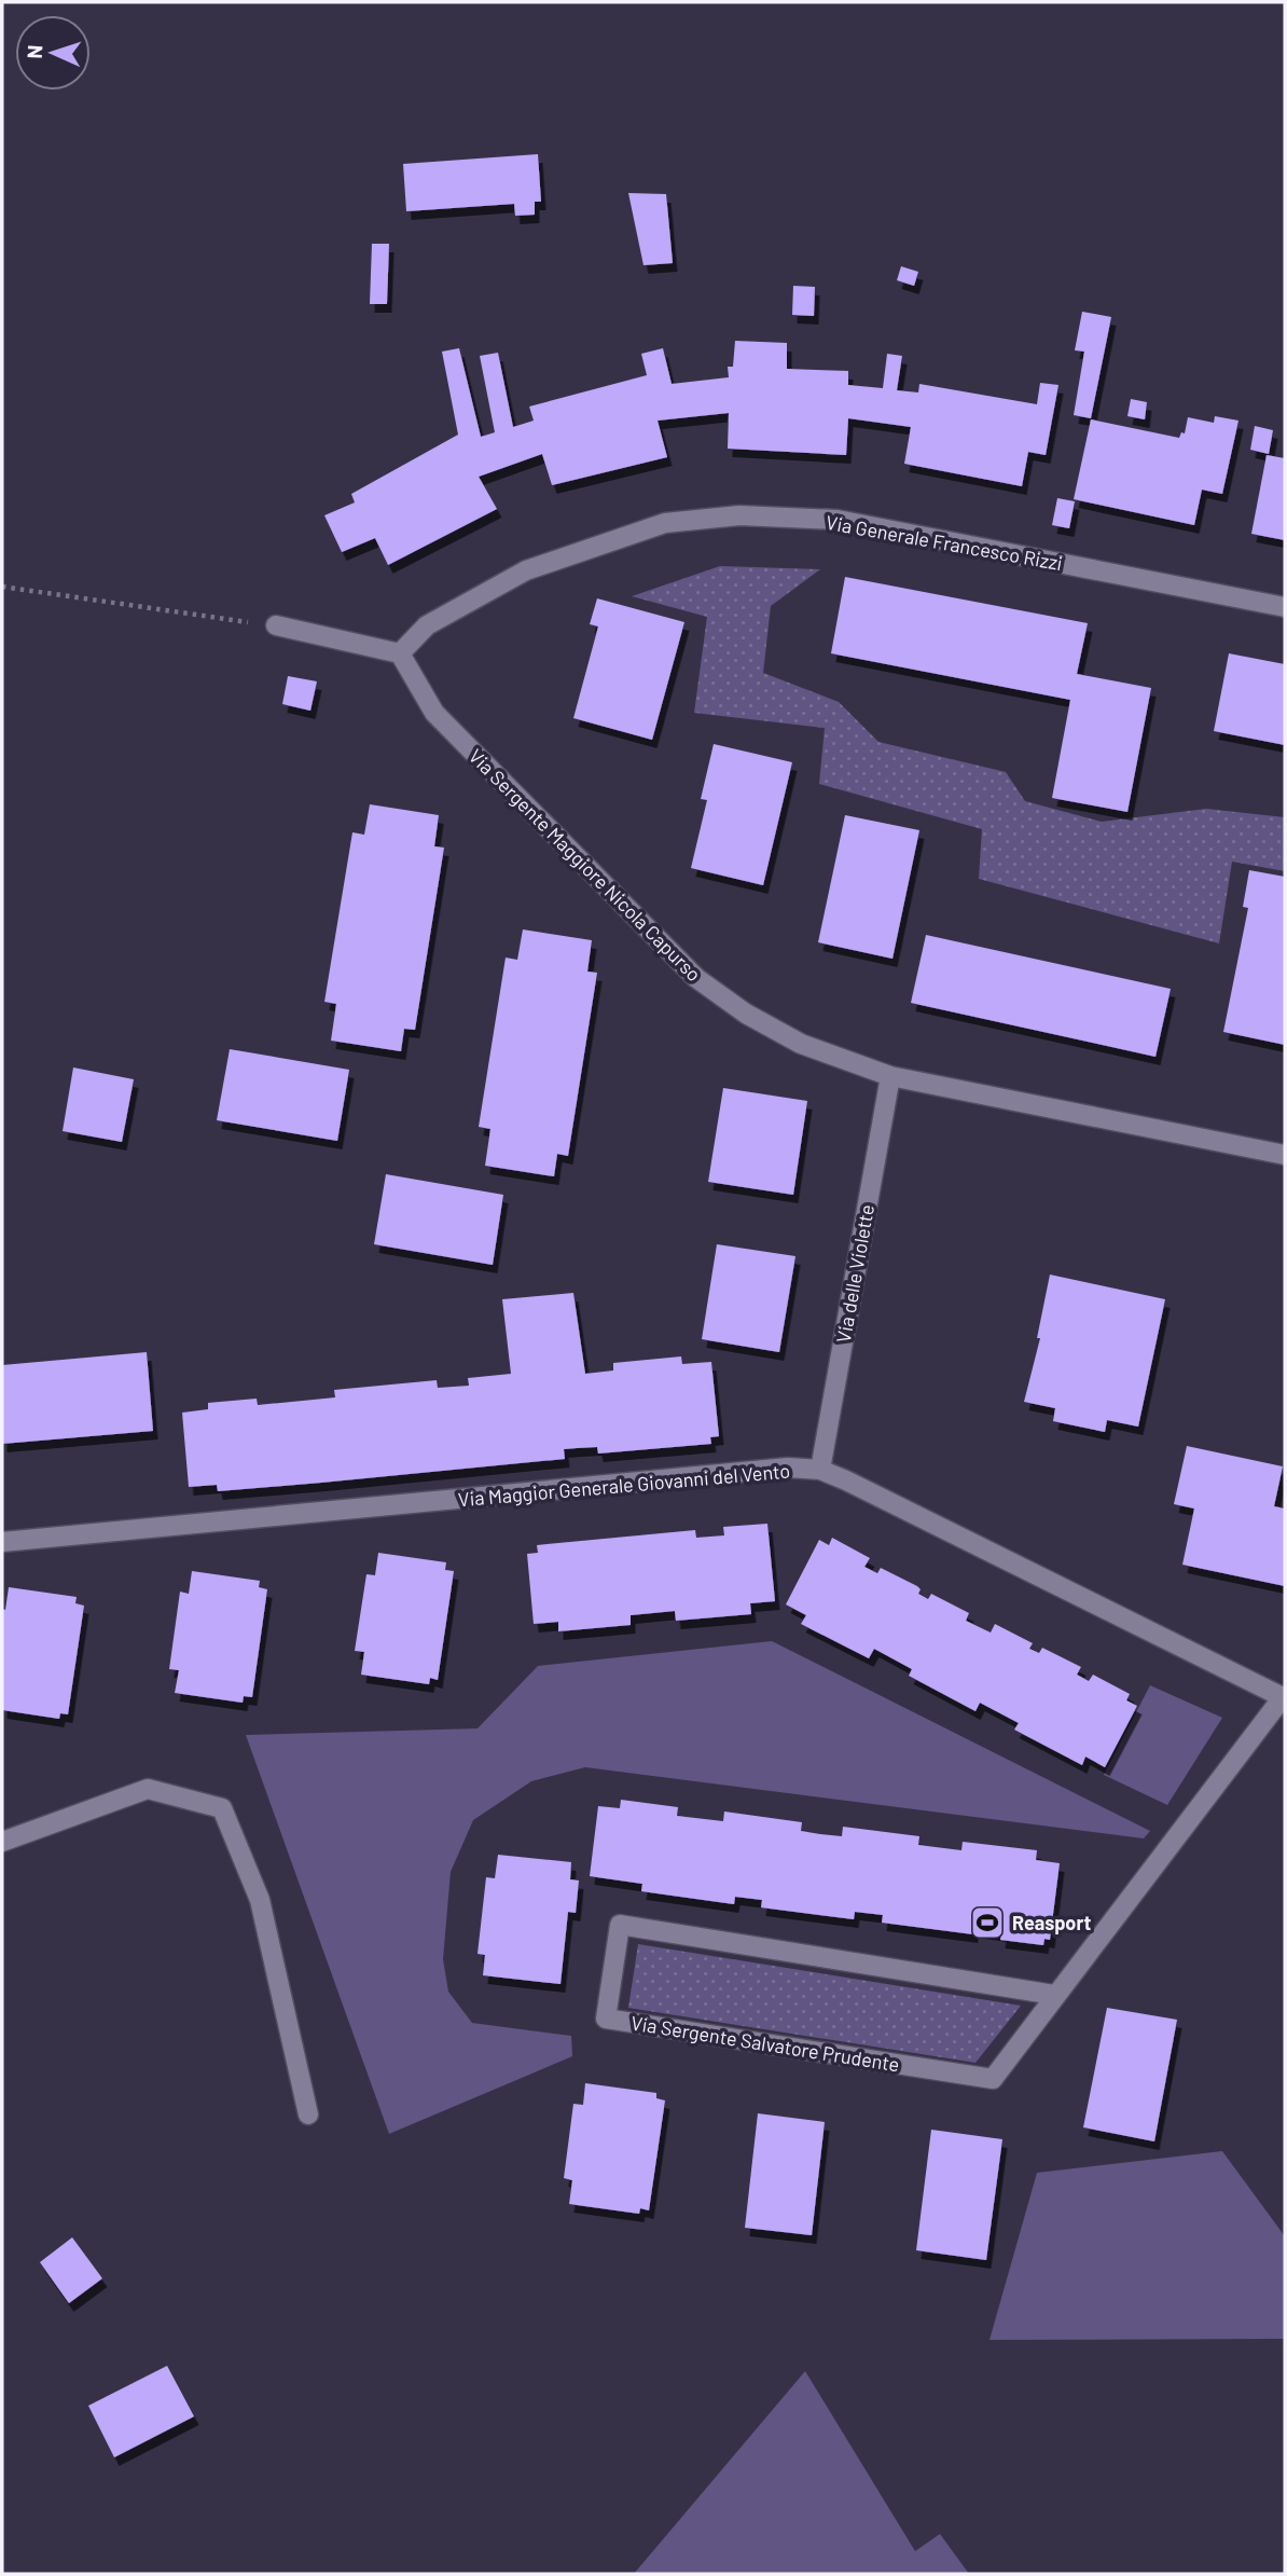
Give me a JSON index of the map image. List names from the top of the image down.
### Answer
{
  "streets": {
    "street": [
      "Via Generale Francesco Rizzi",
      "Via Sergente Maggiore Nicola Capurso",
      "Via delle Violette",
      "Via Maggior Generale Giovanni del Vento",
      "Via Sergente Salvatore Prudente"
    ]
  },
  "crossings": [
    ["Via Generale Francesco Rizzi", "Via Sergente Maggiore Nicola Capurso"],
    ["Via Sergente Maggiore Nicola Capurso", "Via delle Violette"],
    ["Via delle Violette", "Via Maggior Generale Giovanni del Vento"],
    ["Via Maggior Generale Giovanni del Vento", "Via Sergente Salvatore Prudente"]
  ],
  "places": {
    "sports": ["Reasport"]
  },
  "north": "left"
}
